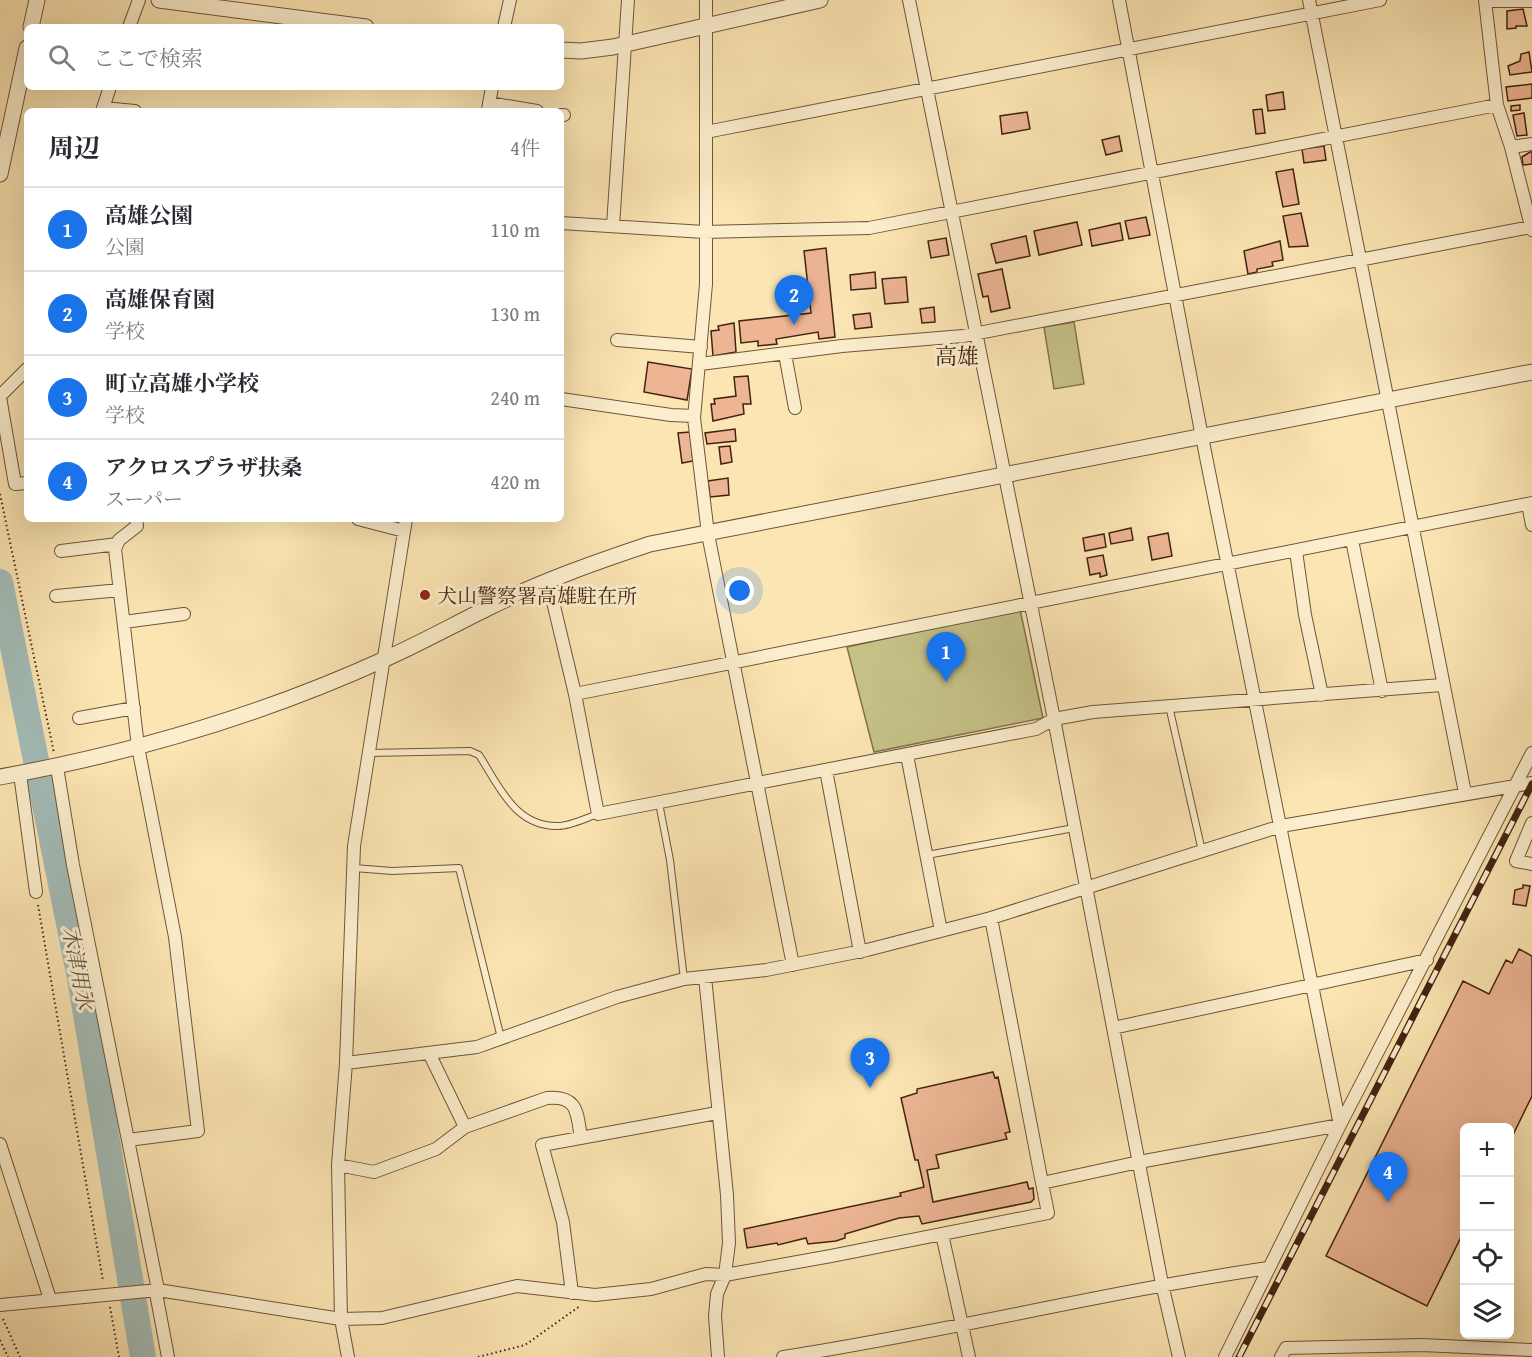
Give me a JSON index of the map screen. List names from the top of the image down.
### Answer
{
  "districts": ["高雄"],
  "water": ["木津用水"],
  "places": ["犬山警察署高雄駐在所"],
  "page": {
    "search": "ここで検索",
    "heading": ["周辺", "4件"],
    "list": [
      {
        "mark": "1",
        "name": "高雄公園",
        "note": "公園",
        "value": "110 m"
      },
      {
        "mark": "2",
        "name": "高雄保育園",
        "note": "学校",
        "value": "130 m"
      },
      {
        "mark": "3",
        "name": "町立高雄小学校",
        "note": "学校",
        "value": "240 m"
      },
      {
        "mark": "4",
        "name": "アクロスプラザ扶桑",
        "note": "スーパー",
        "value": "420 m"
      }
    ],
    "pins": [
      "2",
      "1",
      "3",
      "4"
    ],
    "map_buttons": ["+", "−"]
  }
}
